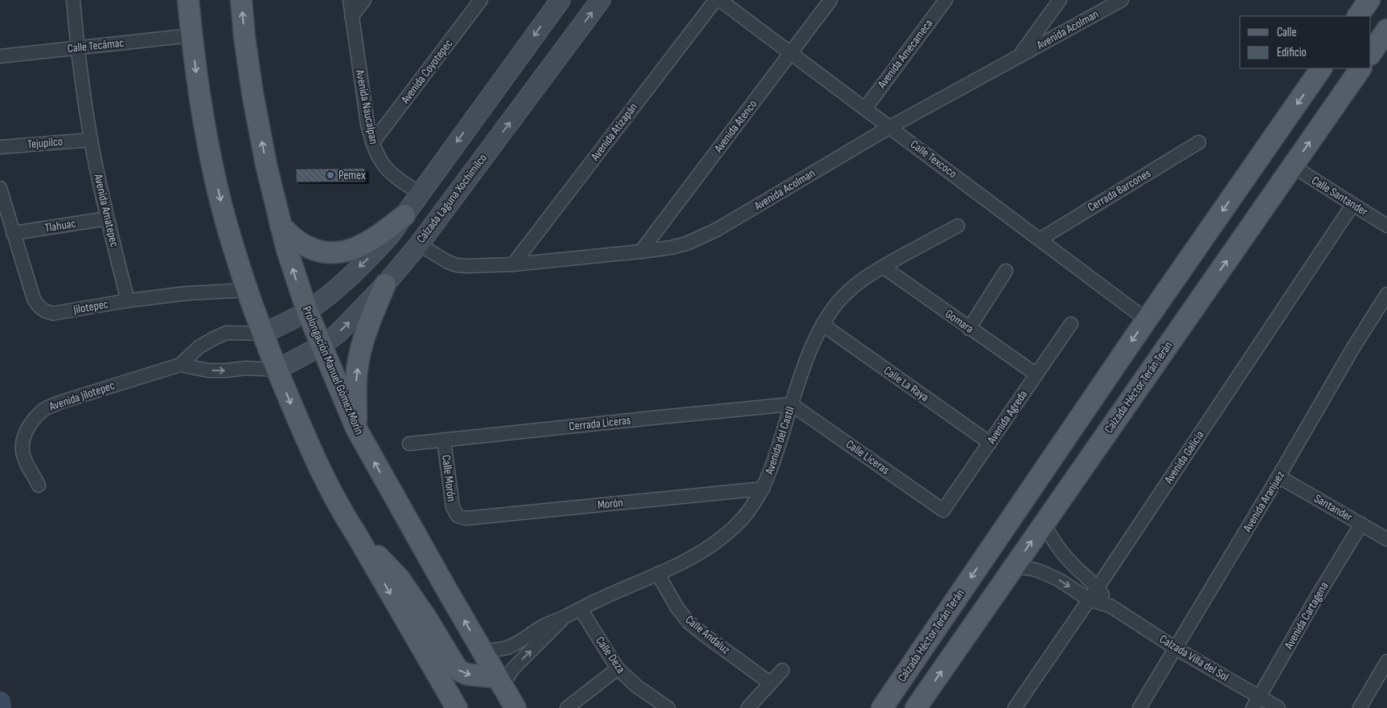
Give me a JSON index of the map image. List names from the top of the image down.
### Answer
{
  "streets": {
    "main road": ["Calzada Laguna Xochimilco", "Prolongación Manuel Gómez Morín", "Calzada Héctor Terán Terán"],
    "street": [
      "Avenida Acolman",
      "Calle Tecámac",
      "Avenida Amecameca",
      "Avenida Coyotepec",
      "Avenida Naucalpan",
      "Avenida Atenco",
      "Avenida Atizapán",
      "Tejupilco",
      "Calle Texcoco",
      "Cerrada Barcones",
      "Calle Santander",
      "Avenida Amatepec",
      "Tlahuac",
      "Jilotepec",
      "Gomara",
      "Calle La Raya",
      "Avenida Jilotepec",
      "Avenida Agreda",
      "Cerrada Liceras",
      "Avenida del Castil",
      "Calle Liceras",
      "Avenida Galicia",
      "Calle Morón",
      "Avenida Aranjuez",
      "Morón",
      "Santander",
      "Avenida Cartagena",
      "Calle Andaluz",
      "Calle Deza",
      "Calzada Villa del Sol"
    ]
  },
  "crossings": [
    ["Avenida Acolman", "Avenida Atenco"],
    ["Avenida Acolman", "Avenida Atizapán"],
    ["Avenida Acolman", "Calle Texcoco"],
    ["Avenida Acolman", "Calzada Laguna Xochimilco"],
    ["Calle Tecámac", "Avenida Amatepec"],
    ["Avenida Amecameca", "Calle Texcoco"],
    ["Avenida Coyotepec", "Avenida Naucalpan"],
    ["Avenida Atenco", "Calle Texcoco"],
    ["Tejupilco", "Avenida Amatepec"],
    ["Calle Texcoco", "Cerrada Barcones"],
    ["Calle Texcoco", "Calzada Héctor Terán Terán"],
    ["Calle Santander", "Calzada Héctor Terán Terán"],
    ["Calle Santander", "Avenida Galicia"],
    ["Calzada Laguna Xochimilco", "Prolongación Manuel Gómez Morín"],
    ["Calzada Laguna Xochimilco", "Avenida Jilotepec"],
    ["Avenida Amatepec", "Tlahuac"],
    ["Avenida Amatepec", "Jilotepec"],
    ["Tlahuac", "Jilotepec"],
    ["Gomara", "Avenida Agreda"],
    ["Gomara", "Avenida del Castil"],
    ["Prolongación Manuel Gómez Morín", "Avenida del Castil"],
    ["Calle La Raya", "Avenida Agreda"],
    ["Calle La Raya", "Avenida del Castil"],
    ["Calzada Héctor Terán Terán", "Calzada Villa del Sol"],
    ["Avenida Agreda", "Calle Liceras"],
    ["Cerrada Liceras", "Avenida del Castil"],
    ["Cerrada Liceras", "Calle Liceras"],
    ["Cerrada Liceras", "Calle Morón"],
    ["Avenida del Castil", "Calle Liceras"],
    ["Avenida del Castil", "Morón"],
    ["Avenida del Castil", "Calle Andaluz"],
    ["Avenida del Castil", "Calle Deza"],
    ["Avenida Galicia", "Calzada Villa del Sol"],
    ["Calle Morón", "Morón"],
    ["Avenida Aranjuez", "Santander"],
    ["Avenida Aranjuez", "Calzada Villa del Sol"],
    ["Santander", "Avenida Cartagena"],
    ["Avenida Cartagena", "Calzada Villa del Sol"]
  ],
  "places": ["Pemex"],
  "legend": ["Calle", "Edificio"]
}
